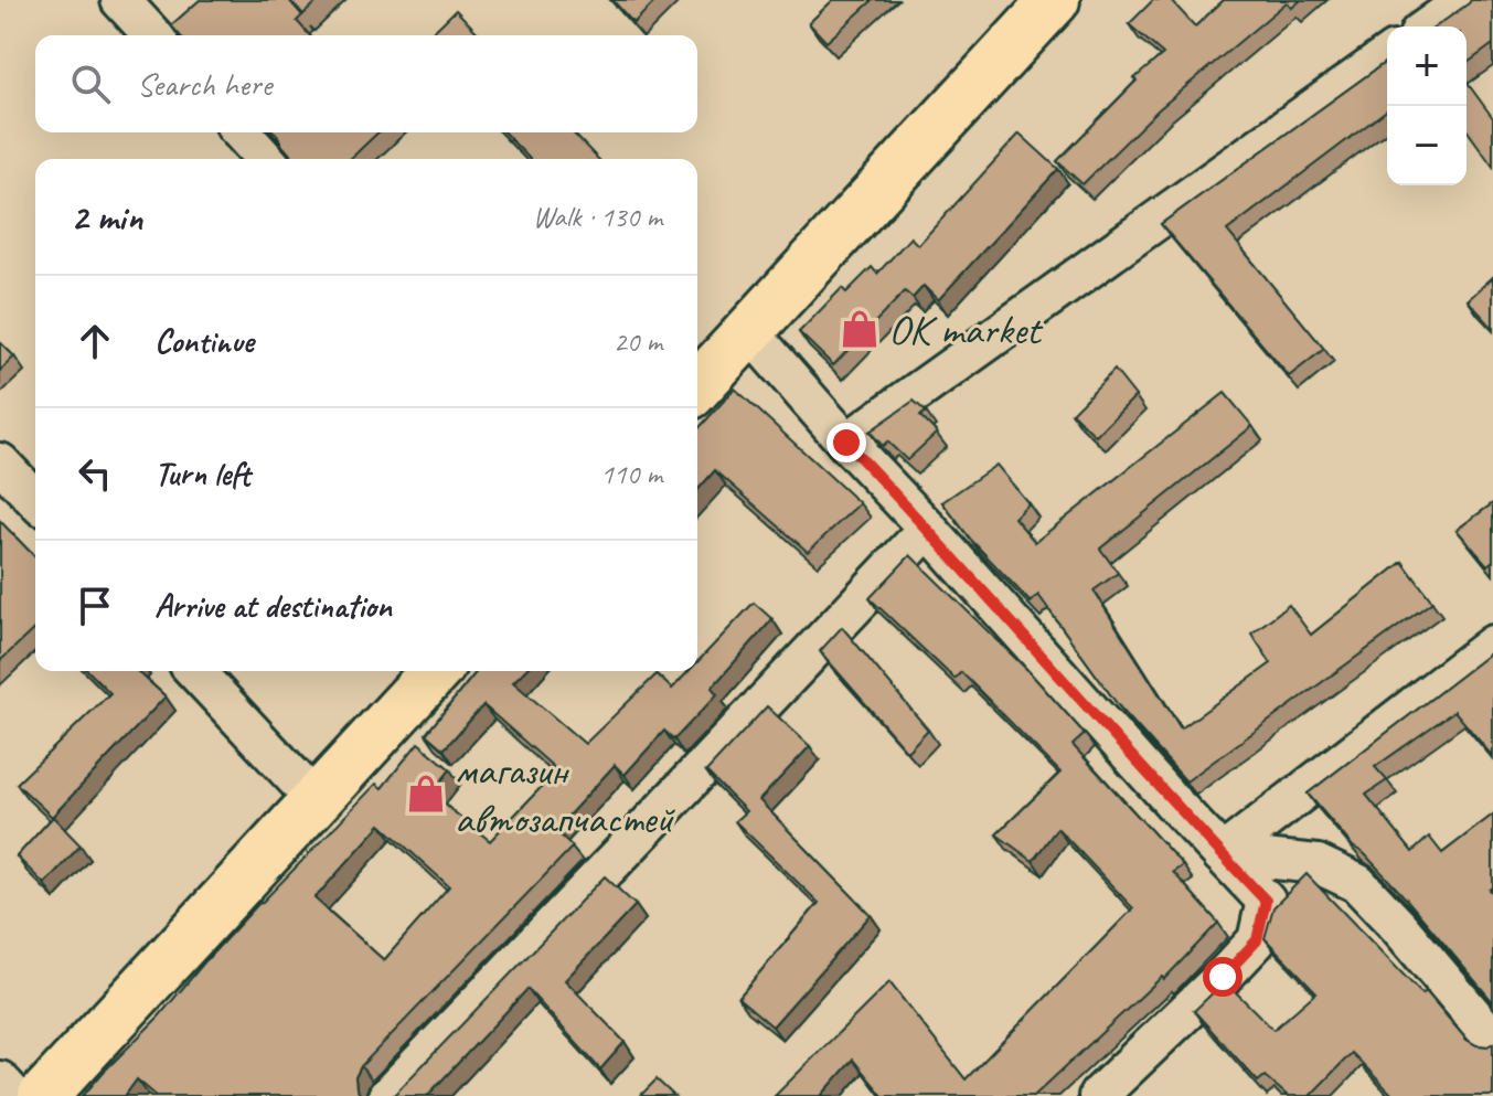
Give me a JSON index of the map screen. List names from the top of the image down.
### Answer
{
  "places": {
    "shop": ["OK market", "магазин автозапчастей"]
  },
  "page": {
    "map_buttons": ["+", "−"],
    "search": "Search here",
    "heading": ["2 min", "Walk · 130 m"],
    "list": [
      ["Continue", "20 m"],
      ["Turn left", "110 m"],
      "Arrive at destination"
    ]
  }
}
